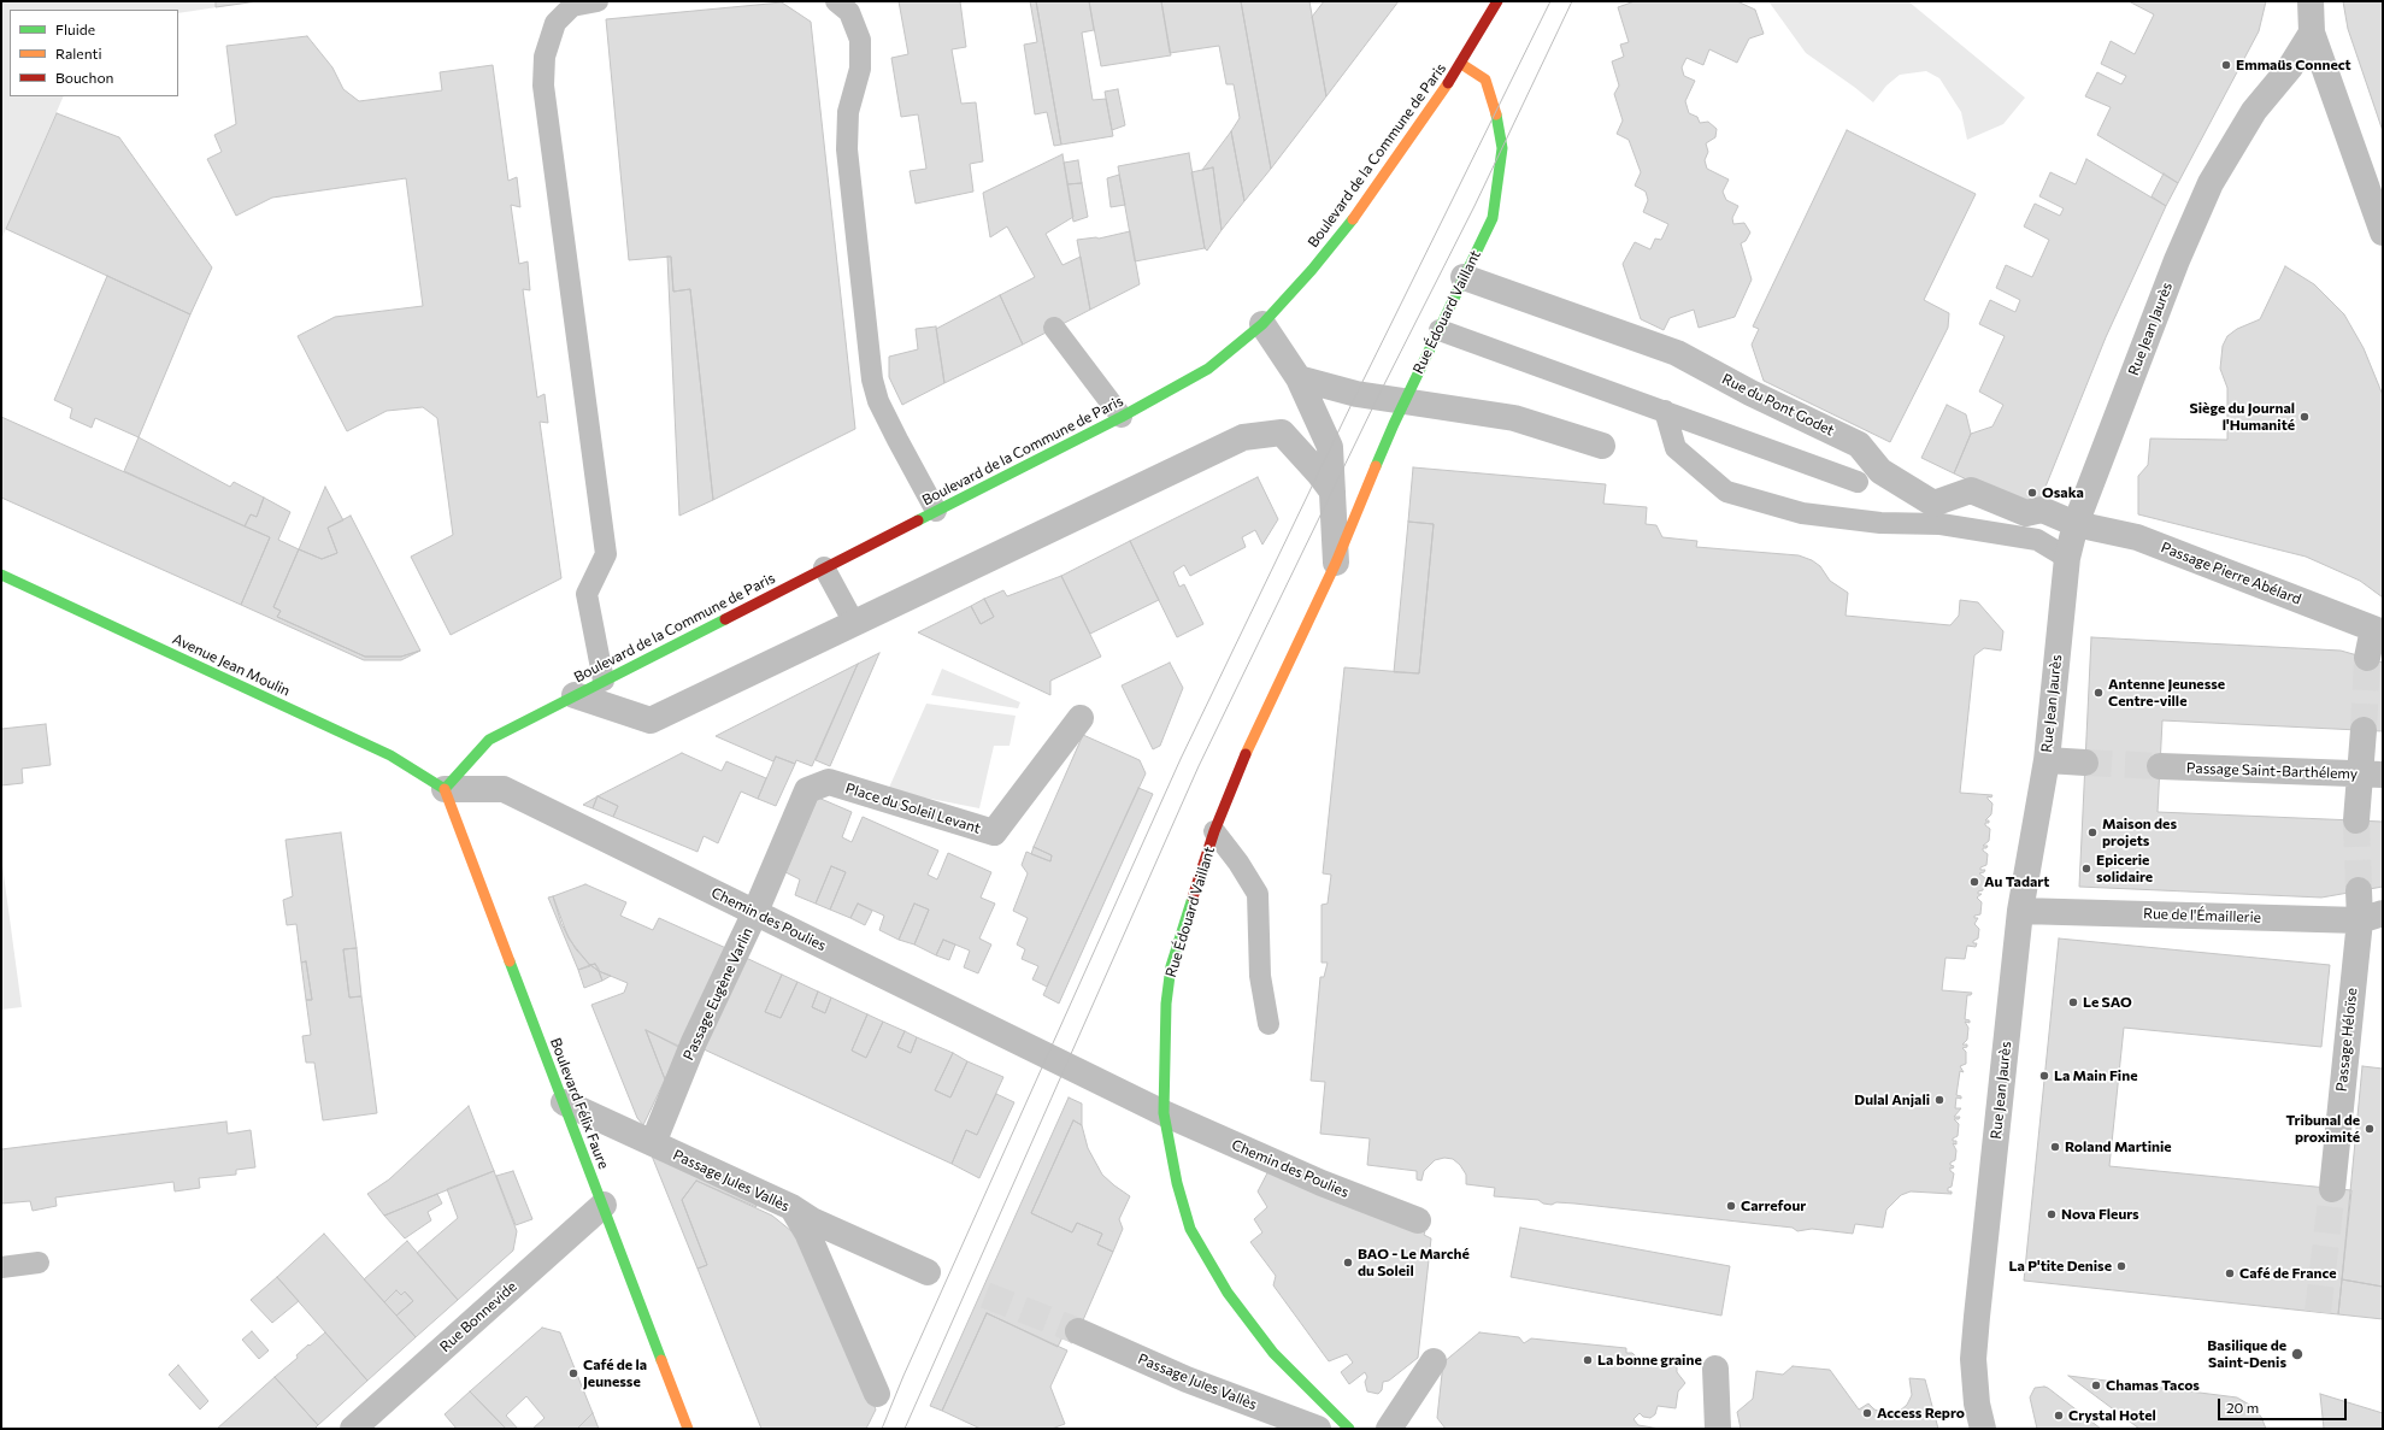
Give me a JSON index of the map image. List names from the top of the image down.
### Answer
{
  "streets": {
    "street": [
      "Boulevard de la Commune de Paris",
      "Rue Édouard Vaillant",
      "Rue Jean Jaurès",
      "Rue du Pont Godet",
      "Passage Pierre Abélard",
      "Avenue Jean Moulin",
      "Passage Saint-Barthélemy",
      "Place du Soleil Levant",
      "Rue de l'Émaillerie",
      "Chemin des Poulies",
      "Passage Eugène Varlin",
      "Passage Héloïse",
      "Boulevard Félix Faure",
      "Passage Jules Vallès",
      "Rue Bonnevide"
    ]
  },
  "crossings": [
    ["Boulevard de la Commune de Paris", "Rue Édouard Vaillant"],
    ["Boulevard de la Commune de Paris", "Avenue Jean Moulin"],
    ["Boulevard de la Commune de Paris", "Chemin des Poulies"],
    ["Boulevard de la Commune de Paris", "Boulevard Félix Faure"],
    ["Rue Édouard Vaillant", "Rue du Pont Godet"],
    ["Rue Édouard Vaillant", "Chemin des Poulies"],
    ["Rue Jean Jaurès", "Rue du Pont Godet"],
    ["Rue Jean Jaurès", "Passage Pierre Abélard"],
    ["Rue Jean Jaurès", "Rue de l'Émaillerie"],
    ["Rue du Pont Godet", "Passage Pierre Abélard"],
    ["Avenue Jean Moulin", "Chemin des Poulies"],
    ["Avenue Jean Moulin", "Boulevard Félix Faure"],
    ["Place du Soleil Levant", "Passage Eugène Varlin"],
    ["Rue de l'Émaillerie", "Passage Héloïse"],
    ["Chemin des Poulies", "Passage Eugène Varlin"],
    ["Chemin des Poulies", "Boulevard Félix Faure"],
    ["Passage Eugène Varlin", "Passage Jules Vallès"],
    ["Boulevard Félix Faure", "Passage Jules Vallès"],
    ["Boulevard Félix Faure", "Rue Bonnevide"]
  ],
  "places": [
    "Emmaüs Connect",
    "Siège du Journal l'Humanité",
    "Osaka",
    "Antenne Jeunesse Centre-ville",
    "Maison des projets",
    "Epicerie solidaire",
    "Au Tadart",
    "Le SAO",
    "La Main Fine",
    "Dulal Anjali",
    "Tribunal de proximité",
    "Roland Martinie",
    "Carrefour",
    "Nova Fleurs",
    "BAO - Le Marché du Soleil",
    "La P'tite Denise",
    "Café de France",
    "Basilique de Saint-Denis",
    "La bonne graine",
    "Café de la Jeunesse",
    "Chamas Tacos",
    "Access Repro",
    "Crystal Hotel"
  ],
  "legend": ["Fluide", "Ralenti", "Bouchon"],
  "scale_bar": "20 m"
}
